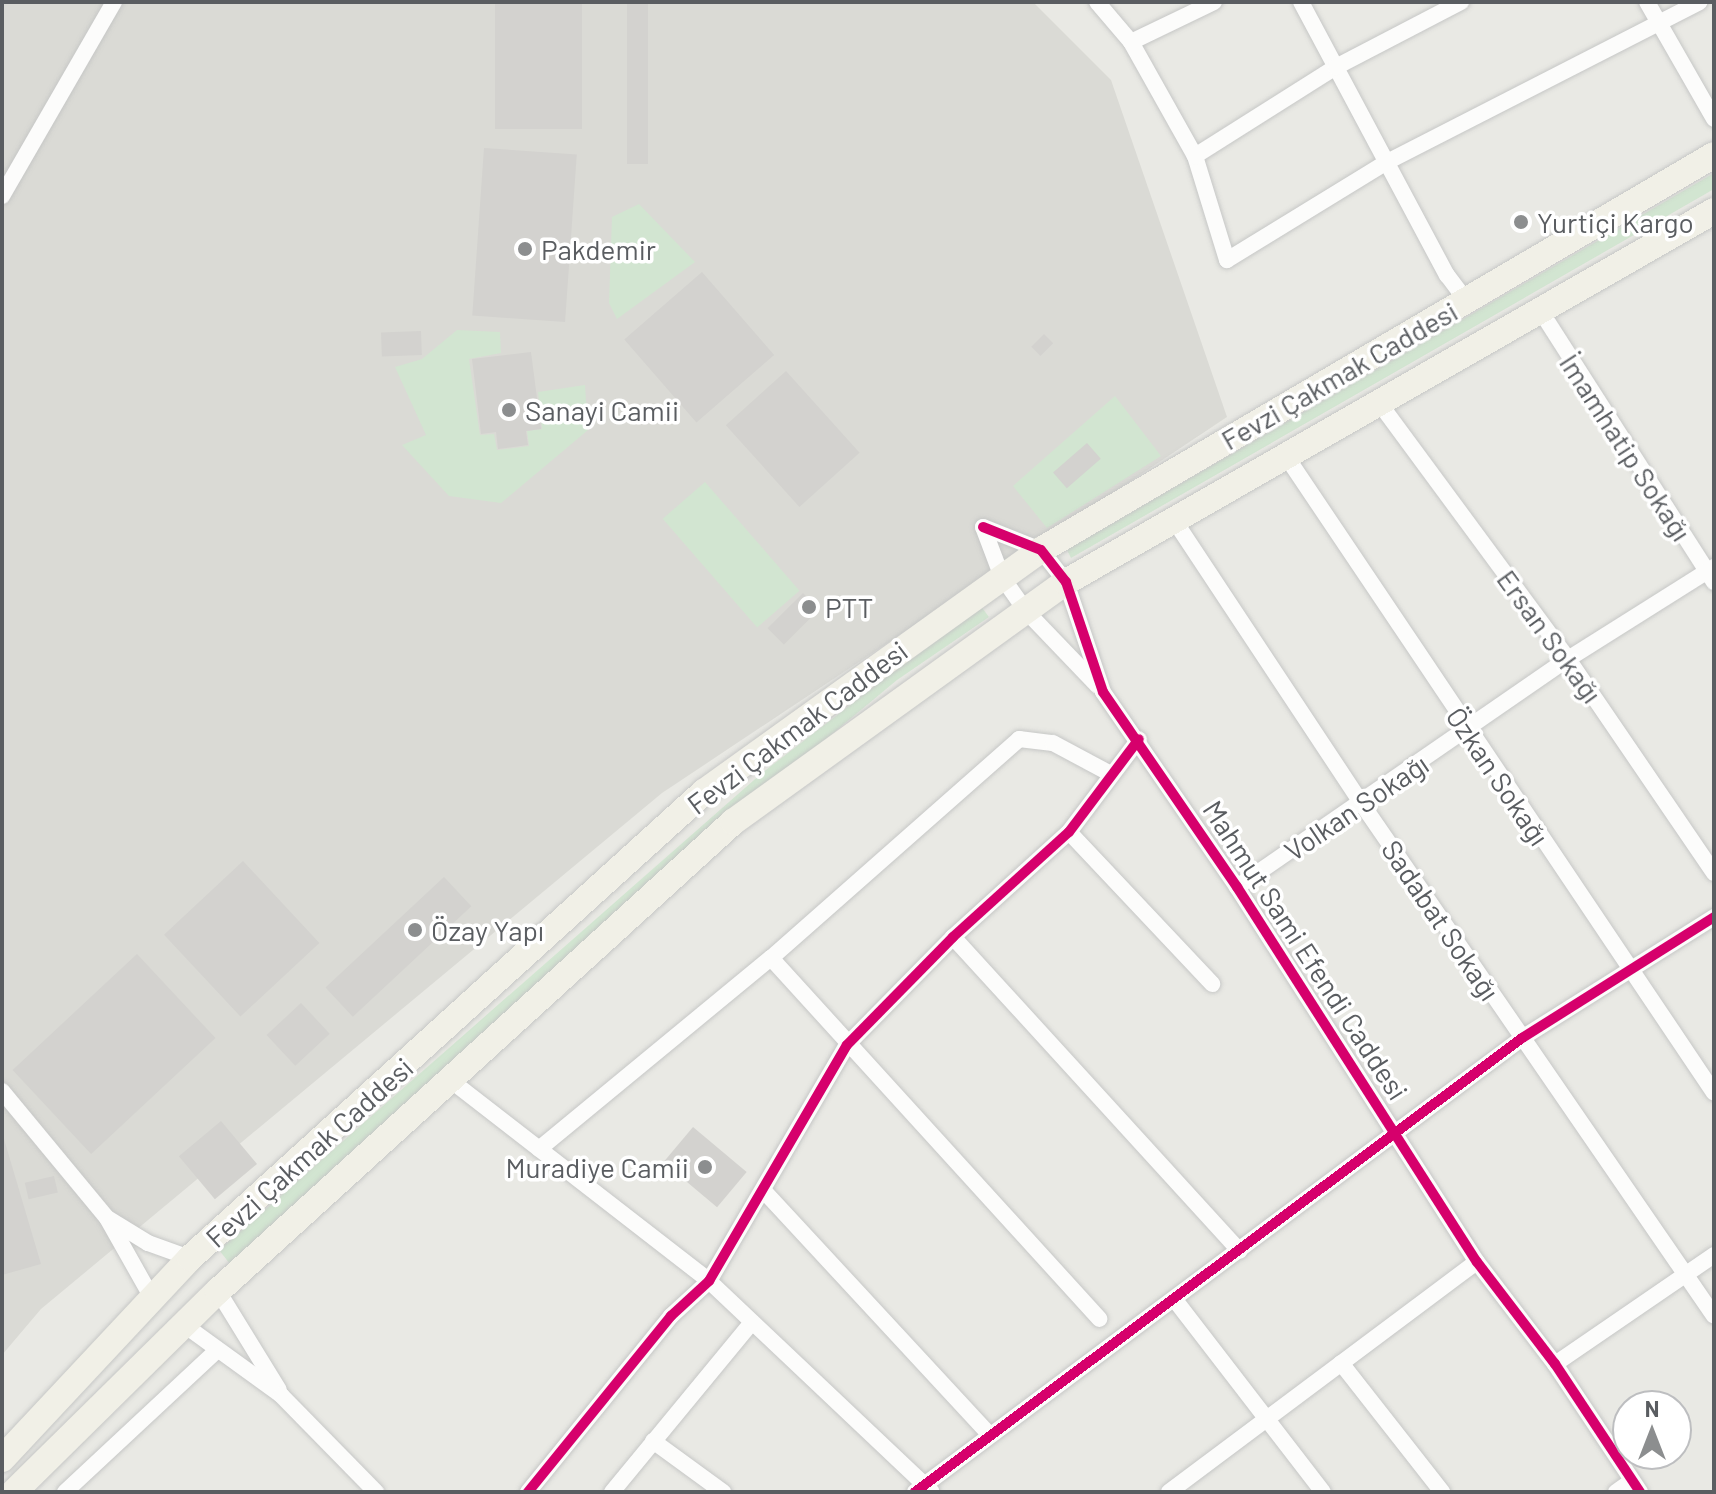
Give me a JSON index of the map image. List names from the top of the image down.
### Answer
{
  "streets": {
    "main road": ["Fevzi Çakmak Caddesi"],
    "street": [
      "İmamhatip Sokağı",
      "Ersan Sokağı",
      "Özkan Sokağı",
      "Volkan Sokağı",
      "Sadabat Sokağı",
      "Mahmut Sami Efendi Caddesi"
    ]
  },
  "crossings": [
    ["Fevzi Çakmak Caddesi", "İmamhatip Sokağı"],
    ["Fevzi Çakmak Caddesi", "Ersan Sokağı"],
    ["Fevzi Çakmak Caddesi", "Özkan Sokağı"],
    ["Fevzi Çakmak Caddesi", "Sadabat Sokağı"],
    ["Fevzi Çakmak Caddesi", "Mahmut Sami Efendi Caddesi"],
    ["İmamhatip Sokağı", "Volkan Sokağı"],
    ["Ersan Sokağı", "Volkan Sokağı"],
    ["Özkan Sokağı", "Volkan Sokağı"],
    ["Volkan Sokağı", "Sadabat Sokağı"],
    ["Volkan Sokağı", "Mahmut Sami Efendi Caddesi"]
  ],
  "places": [
    "Yurtiçi Kargo",
    "Pakdemir",
    "Sanayi Camii",
    "PTT",
    "Özay Yapı",
    "Muradiye Camii"
  ],
  "north": "top"
}
